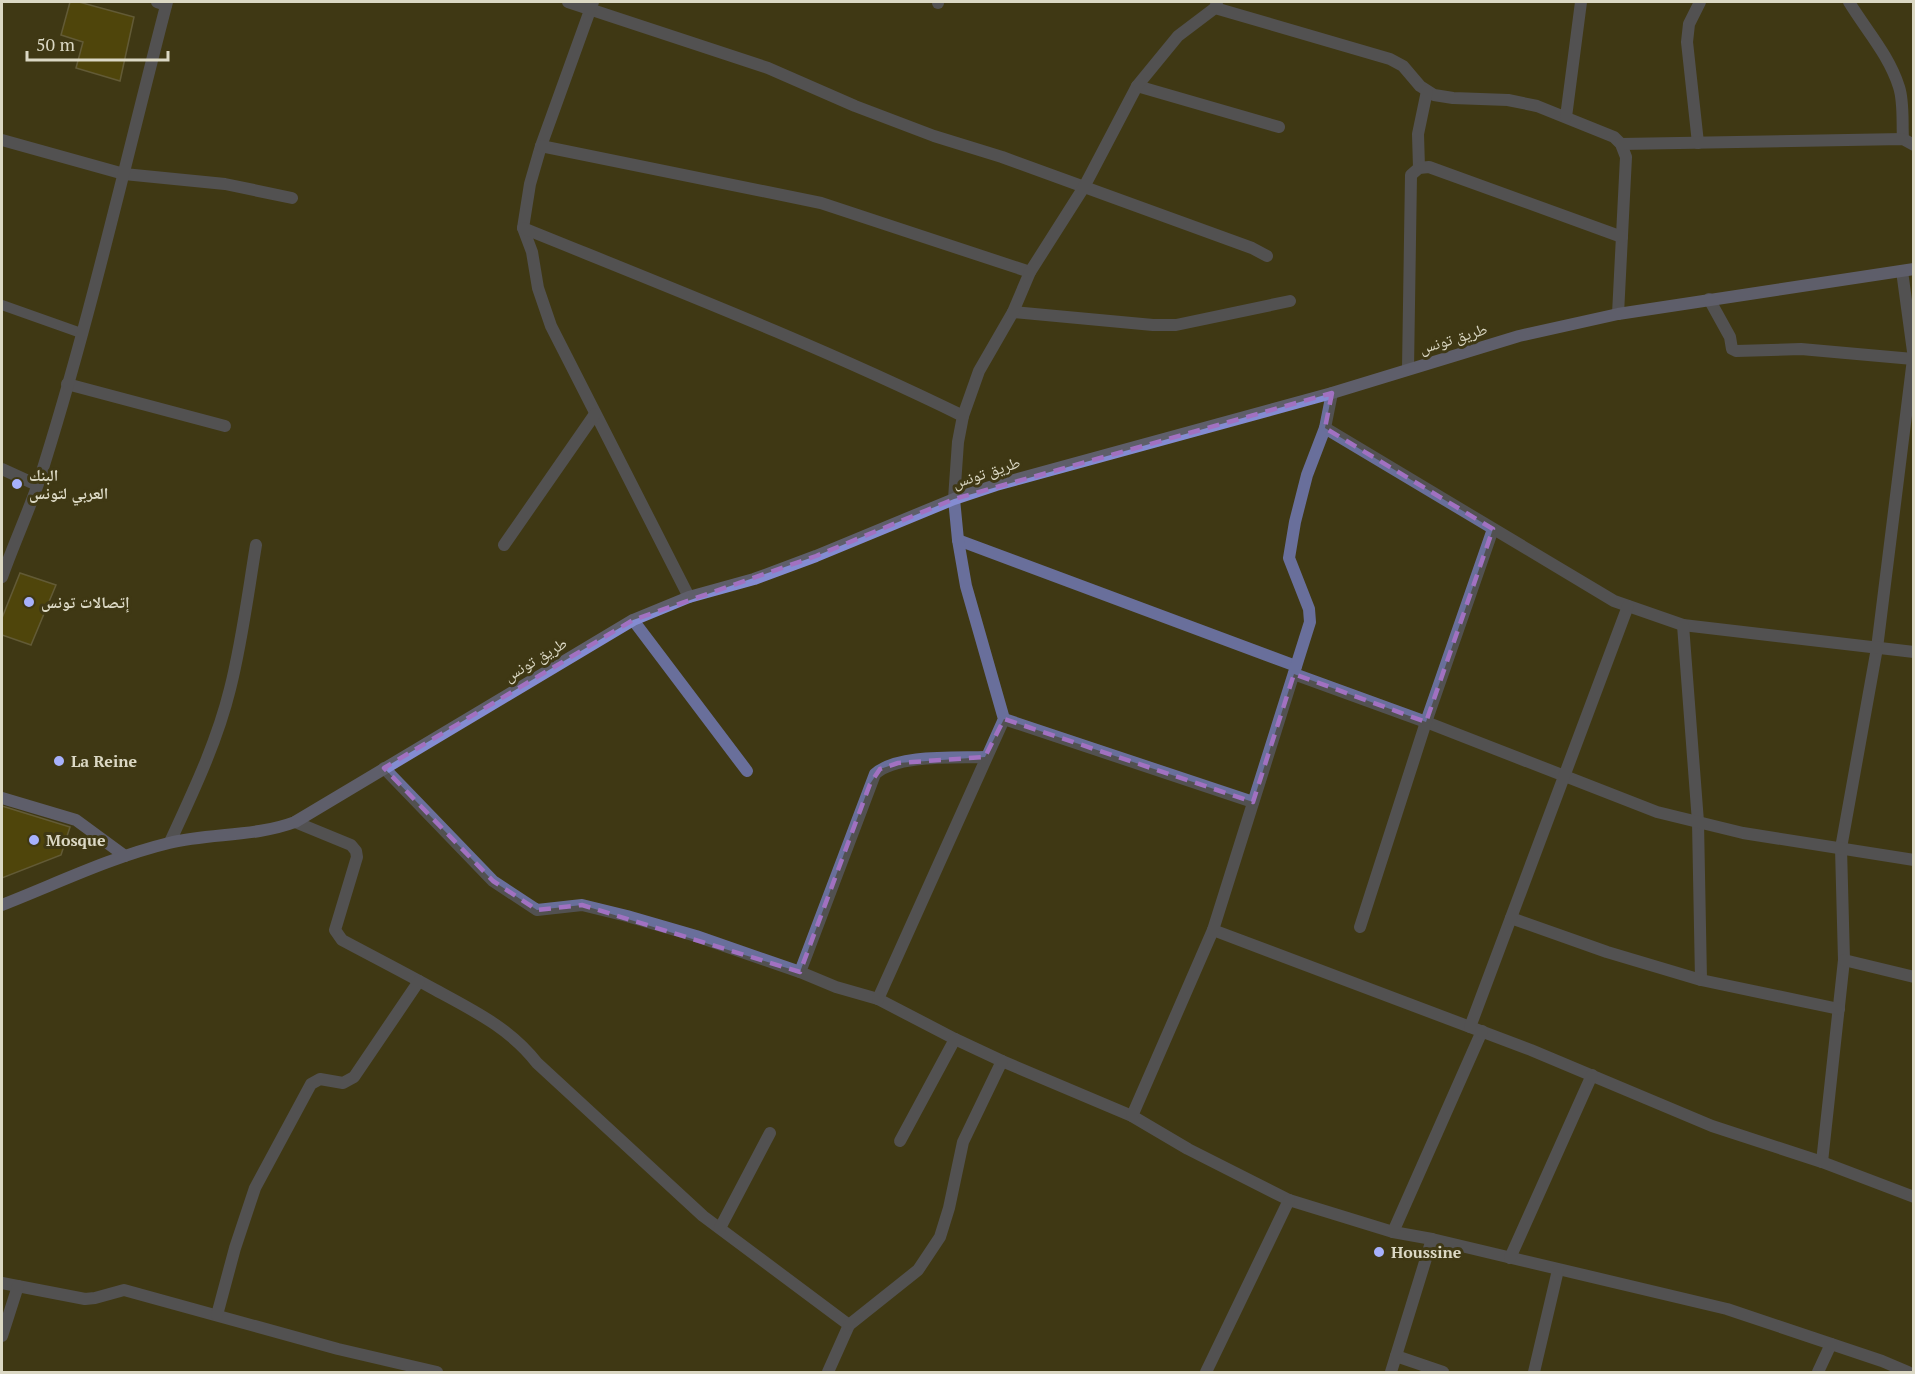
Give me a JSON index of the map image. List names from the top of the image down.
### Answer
{
  "streets": {
    "main road": ["طريق تونس"]
  },
  "places": [
    "البنك العربي لتونس",
    "إتصالات تونس",
    "La Reine",
    "Mosque",
    "Houssine"
  ],
  "scale_bar": "50 m"
}
